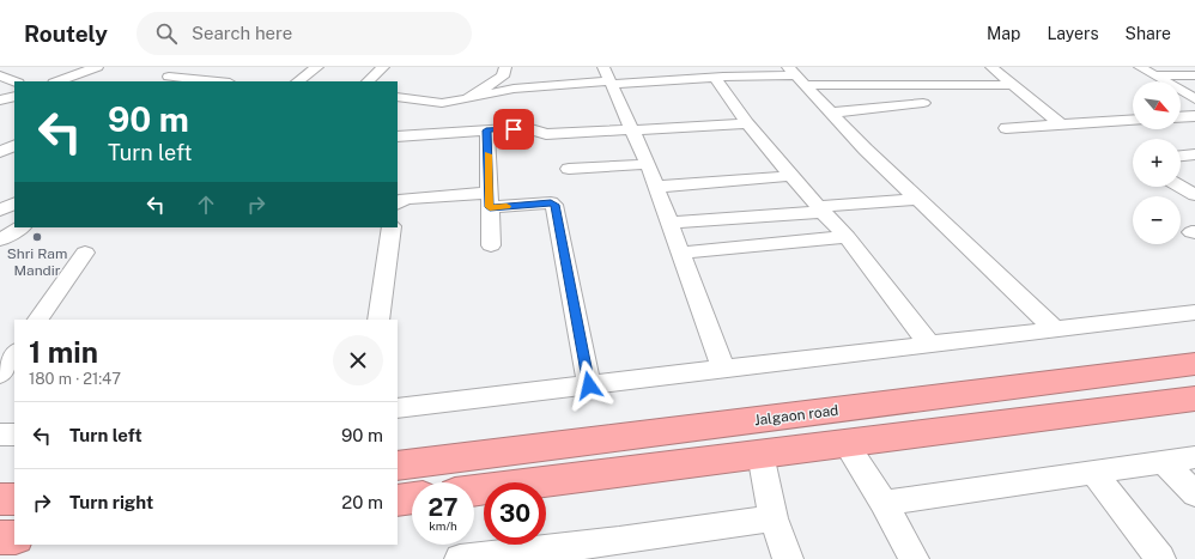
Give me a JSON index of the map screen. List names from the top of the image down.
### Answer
{
  "streets": {
    "highway": ["Jalgaon road"]
  },
  "places": ["Shri Ram Mandir"],
  "north": "bottom right",
  "page": {
    "header": "Routely",
    "search": "Search here",
    "nav": ["Map", "Layers", "Share"],
    "map_buttons": ["+", "−"],
    "turn": ["90 m", "Turn left"],
    "heading": ["1 min", "180 m · 21:47"],
    "list": [
      {
        "name": "Turn left",
        "value": "90 m"
      },
      {
        "name": "Turn right",
        "value": "20 m"
      }
    ],
    "speed": "27 km/h",
    "limit": "30"
  }
}
